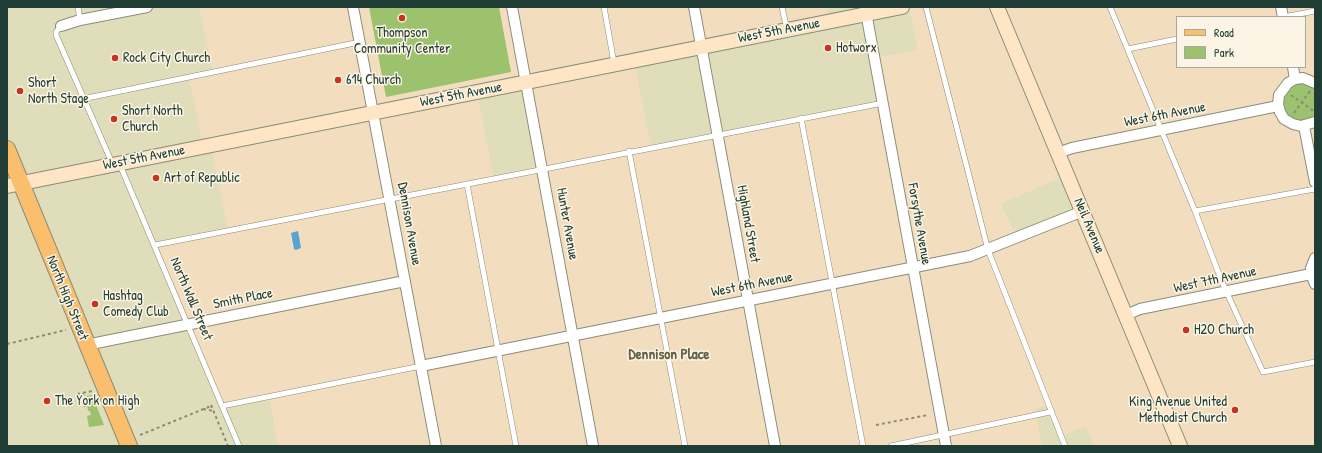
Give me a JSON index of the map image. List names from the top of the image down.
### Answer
{
  "streets": {
    "main road": ["West 5th Avenue", "Neil Avenue", "North High Street"],
    "street": [
      "West 6th Avenue",
      "Dennison Avenue",
      "Hunter Avenue",
      "Highland Street",
      "Forsythe Avenue",
      "West 7th Avenue",
      "Smith Place"
    ],
    "lane": ["North Wall Street"]
  },
  "crossings": [
    ["West 5th Avenue", "Dennison Avenue"],
    ["West 5th Avenue", "Hunter Avenue"],
    ["West 5th Avenue", "Highland Street"],
    ["West 5th Avenue", "Forsythe Avenue"],
    ["West 5th Avenue", "North High Street"],
    ["West 5th Avenue", "North Wall Street"],
    ["West 6th Avenue", "Dennison Avenue"],
    ["West 6th Avenue", "Hunter Avenue"],
    ["West 6th Avenue", "Highland Street"],
    ["West 6th Avenue", "Forsythe Avenue"],
    ["West 6th Avenue", "Neil Avenue"],
    ["Dennison Avenue", "Smith Place"],
    ["Neil Avenue", "West 7th Avenue"],
    ["North High Street", "Smith Place"],
    ["North Wall Street", "Smith Place"]
  ],
  "districts": ["Dennison Place"],
  "places": [
    "Thompson Community Center",
    "Hotworx",
    "Rock City Church",
    "614 Church",
    "Short North Stage",
    "Short North Church",
    "Art of Republic",
    "Hashtag Comedy Club",
    "H2O Church",
    "The York on High",
    "King Avenue United Methodist Church"
  ],
  "legend": ["Road", "Park"]
}
